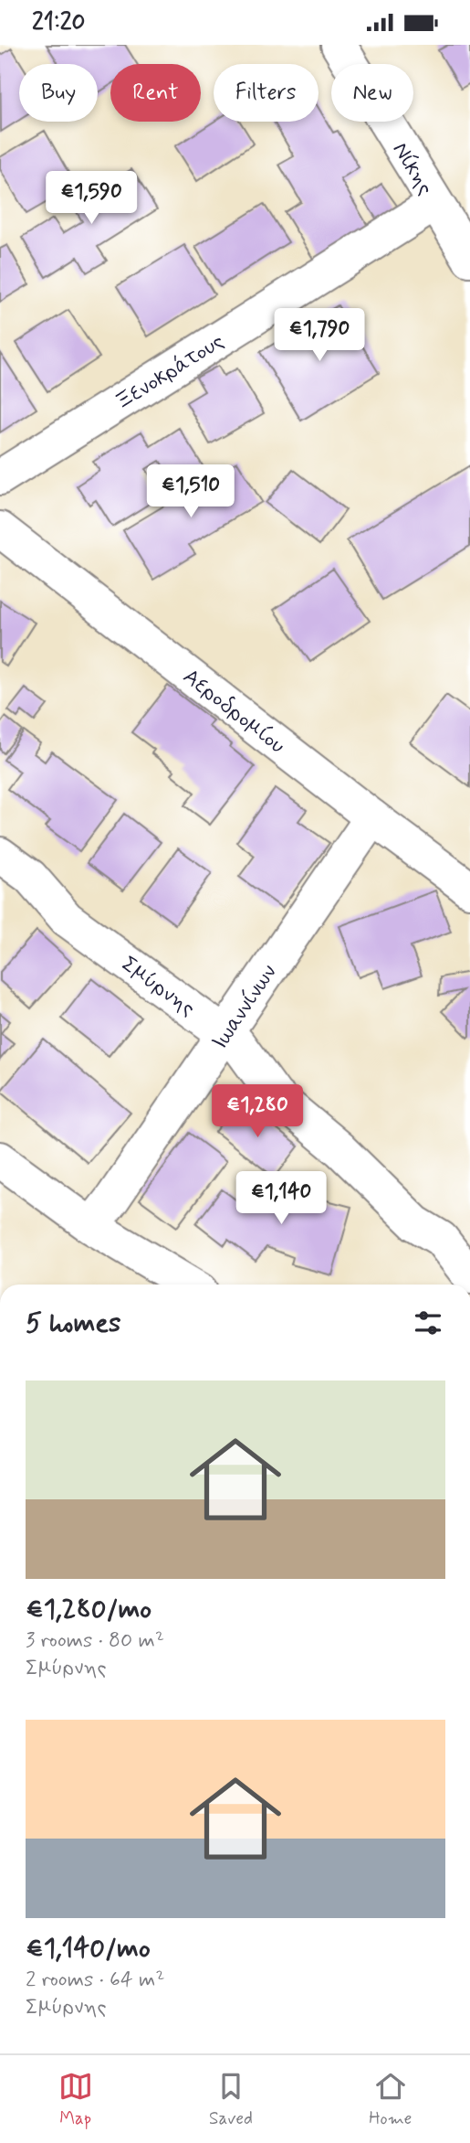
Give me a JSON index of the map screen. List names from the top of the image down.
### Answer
{
  "streets": {
    "street": [
      "Νίκης",
      "Ξενοκράτους",
      "Αεροδρομίου",
      "Σμύρνης",
      "Ιωαννίνων"
    ]
  },
  "crossings": [
    ["Νίκης", "Ξενοκράτους"],
    ["Αεροδρομίου", "Ιωαννίνων"],
    ["Σμύρνης", "Ιωαννίνων"]
  ],
  "page": {
    "status": "21:20",
    "chip": [
      "Buy",
      "Rent",
      "Filters",
      "New"
    ],
    "price": [
      "€1,590",
      "€1,790",
      "€1,510",
      "€1,280",
      "€1,140"
    ],
    "heading": "5 homes",
    "list": [
      {
        "name": "€1,280/mo",
        "note": "3 rooms · 80 m² · Σμύρνης"
      },
      {
        "name": "€1,140/mo",
        "note": "2 rooms · 64 m² · Σμύρνης"
      }
    ],
    "tabs": ["Map", "Saved", "Home"]
  }
}
